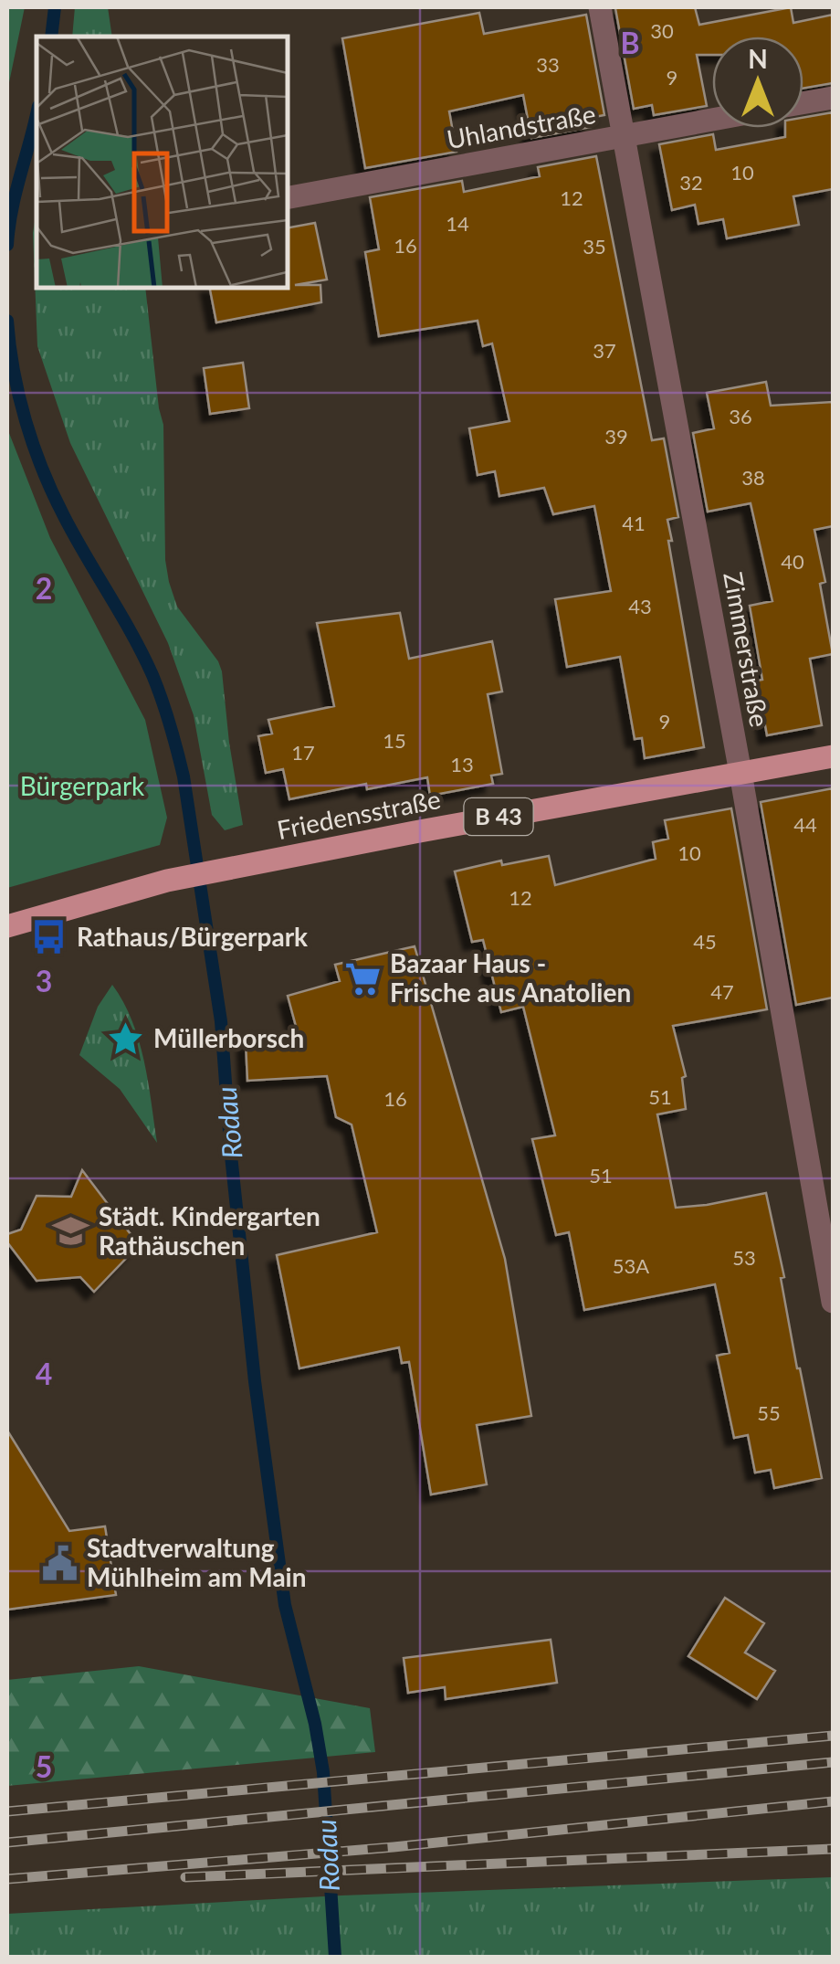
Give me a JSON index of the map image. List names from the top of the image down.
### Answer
{
  "streets": {
    "main road": ["Friedensstraße", "B 43"],
    "street": ["Uhlandstraße", "Zimmerstraße"]
  },
  "crossings": [
    ["Uhlandstraße", "Zimmerstraße"],
    ["Zimmerstraße", "Friedensstraße"]
  ],
  "water": ["Rodau"],
  "parks": ["Bürgerpark"],
  "places": {
    "bus stop": ["Rathaus/Bürgerpark"],
    "supermarket": ["Bazaar Haus - Frische aus Anatolien"],
    "place": ["Müllerborsch"],
    "school or university": ["Städt. Kindergarten Rathäuschen"],
    "public building": ["Stadtverwaltung Mühlheim am Main"]
  },
  "house_numbers": [
    "30",
    "33",
    "9",
    "10",
    "32",
    "12",
    "14",
    "16",
    "35",
    "37",
    "36",
    "39",
    "38",
    "41",
    "40",
    "43",
    "9",
    "15",
    "17",
    "13",
    "44",
    "10",
    "12",
    "45",
    "47",
    "51",
    "16",
    "51",
    "53",
    "53A",
    "55"
  ],
  "north": "top",
  "grid": {
    "columns": ["B"],
    "rows": [
      "2",
      "3",
      "4",
      "5"
    ]
  }
}
